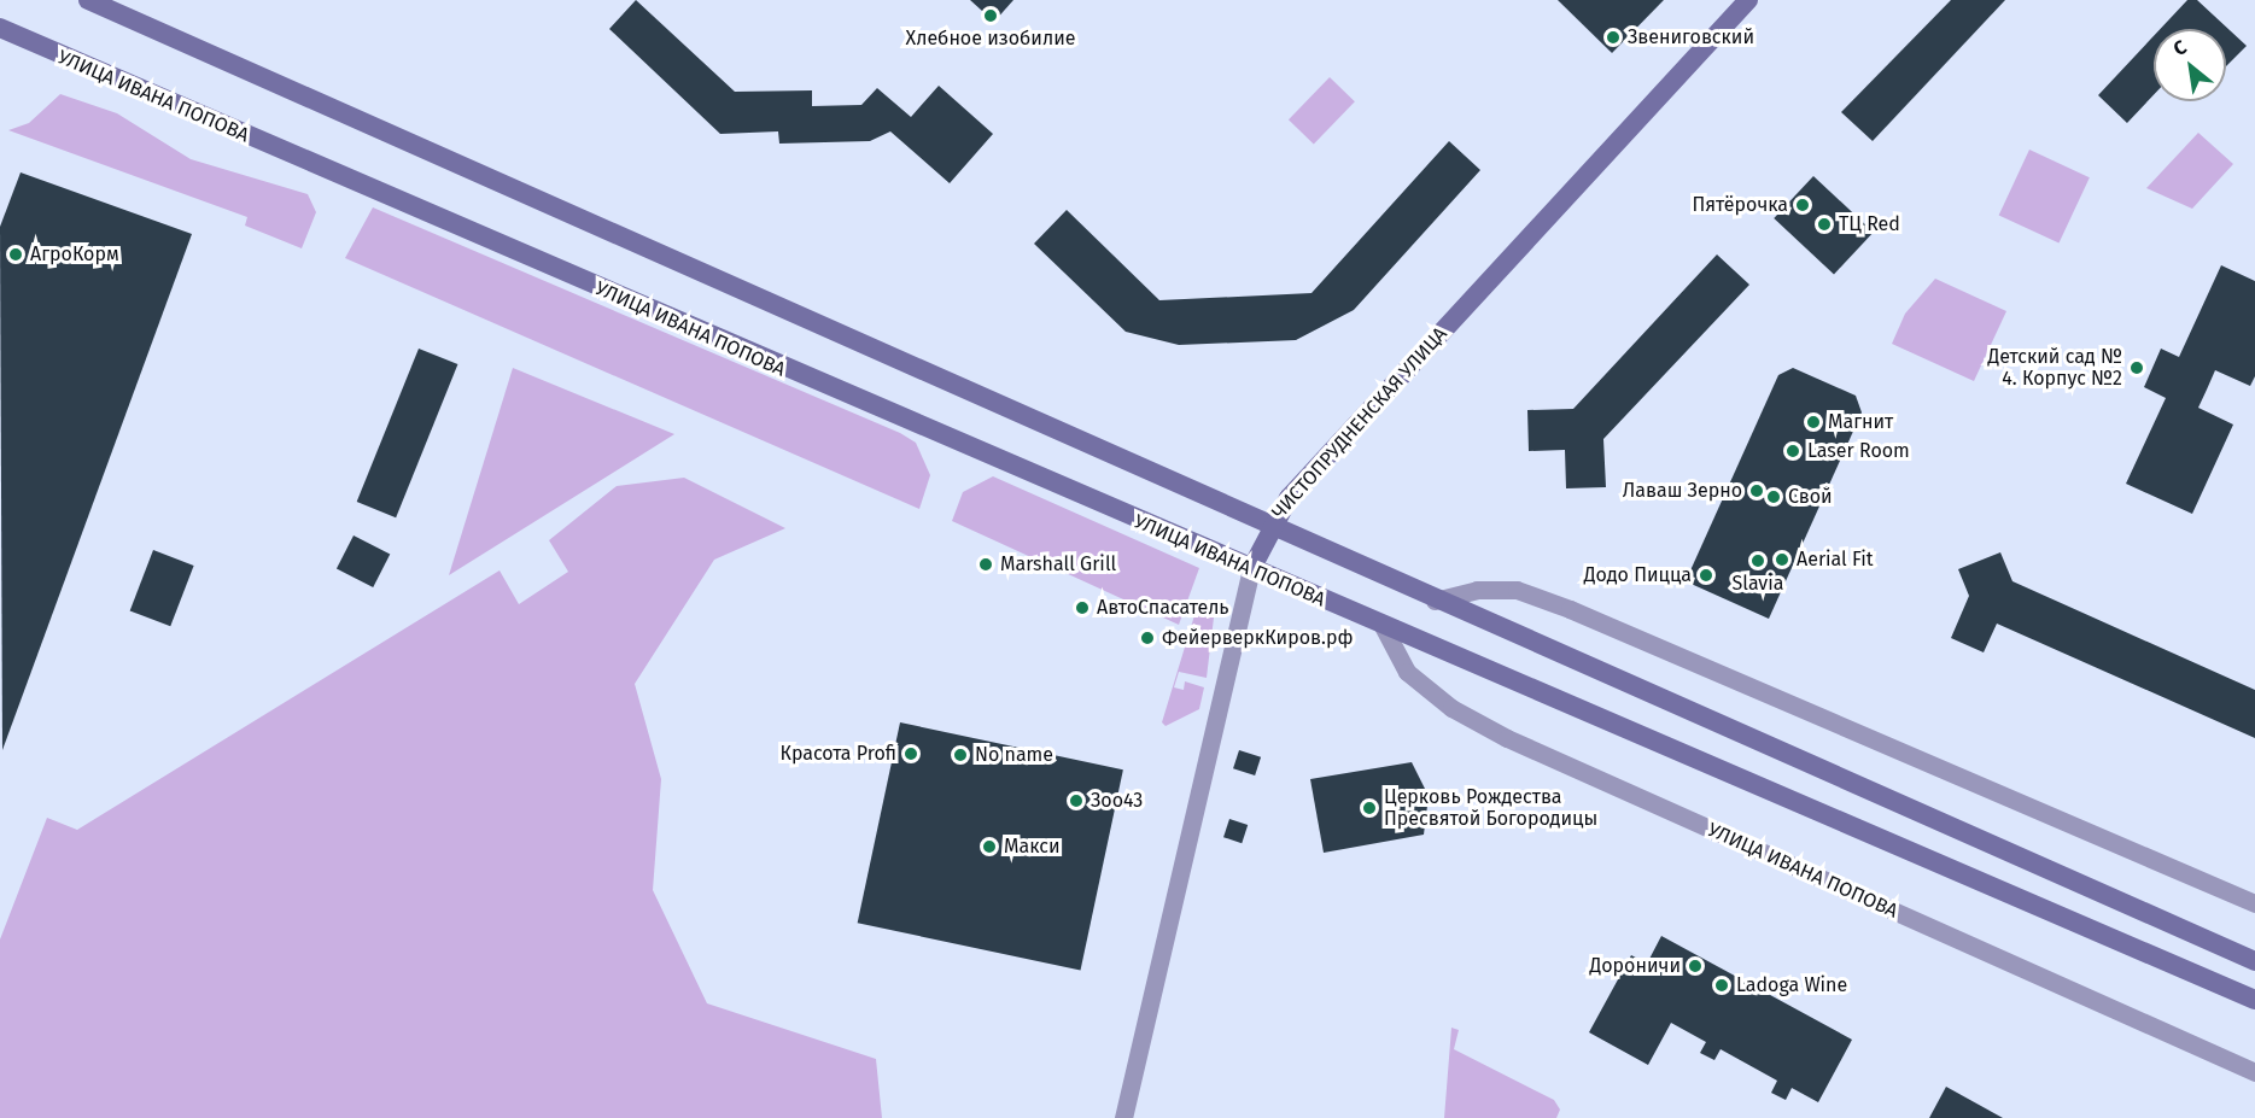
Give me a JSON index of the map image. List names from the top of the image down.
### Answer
{
  "streets": {
    "main road": ["УЛИЦА ИВАНА ПОПОВА", "ЧИСТОПРУДНЕНСКАЯ УЛИЦА"]
  },
  "crossings": [
    ["УЛИЦА ИВАНА ПОПОВА", "ЧИСТОПРУДНЕНСКАЯ УЛИЦА"]
  ],
  "places": [
    "Хлебное изобилие",
    "Звениговский",
    "Пятёрочка",
    "ТЦ Red",
    "АгроКорм",
    "Детский сад № 4. Корпус №2",
    "Магнит",
    "Laser Room",
    "Лаваш Зерно",
    "Свой",
    "Aerial Fit",
    "Slavia",
    "Marshall Grill",
    "Додо Пицца",
    "АвтоСпасатель",
    "ФейерверкКиров.рф",
    "Красота Profi",
    "No name",
    "Зоо43",
    "Церковь Рождества Пресвятой Богородицы",
    "Макси",
    "Дороничи",
    "Ladoga Wine"
  ],
  "north": "top left"
}
